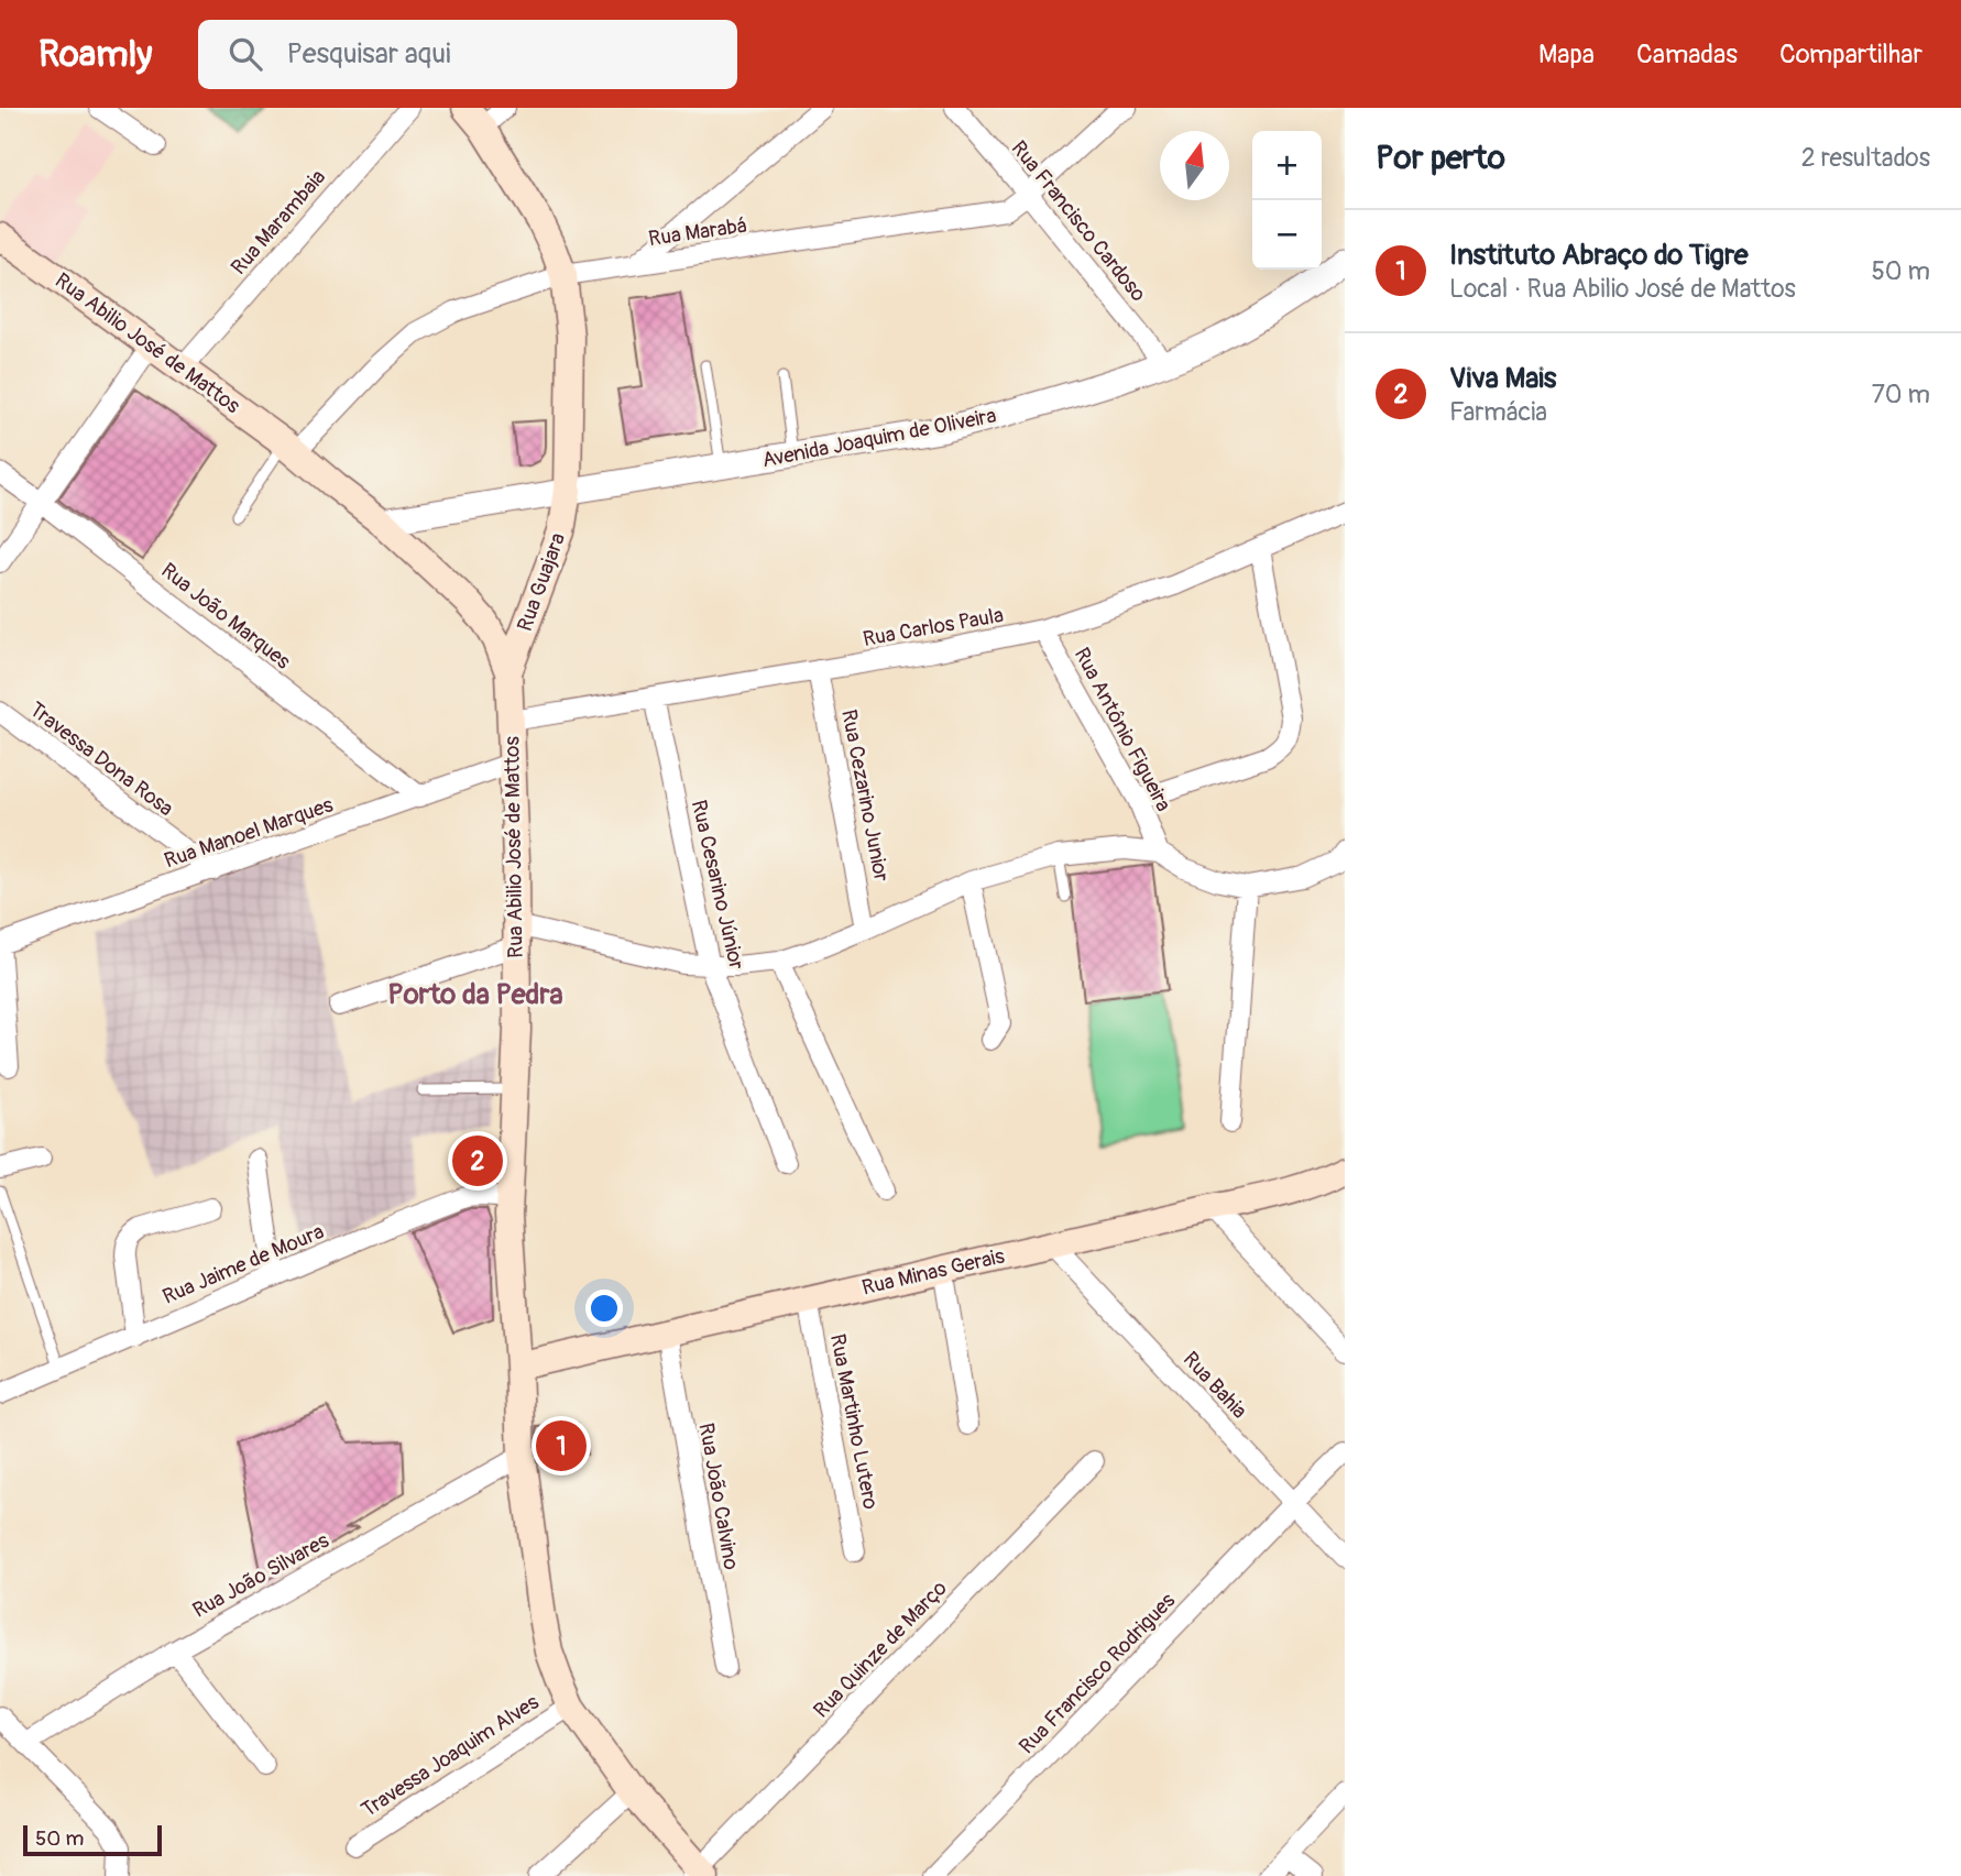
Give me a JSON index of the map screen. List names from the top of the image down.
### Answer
{
  "streets": {
    "main road": ["Rua Abilio José de Mattos", "Rua Guajara", "Rua Minas Gerais"],
    "street": [
      "Rua Francisco Cardoso",
      "Rua Marambaia",
      "Rua Marabá",
      "Avenida Joaquim de Oliveira",
      "Rua João Marques",
      "Rua Carlos Paula",
      "Rua Antônio Figueira",
      "Travessa Dona Rosa",
      "Rua Cezarino Junior",
      "Rua Manoel Marques",
      "Rua Cesarino Júnior",
      "Rua Jaime de Moura",
      "Rua Bahia",
      "Rua Martinho Lutero",
      "Rua João Calvino",
      "Rua João Silvares",
      "Rua Quinze de Março",
      "Rua Francisco Rodrigues",
      "Travessa Joaquim Alves"
    ]
  },
  "crossings": [
    ["Rua Francisco Cardoso", "Rua Marabá"],
    ["Rua Francisco Cardoso", "Avenida Joaquim de Oliveira"],
    ["Rua Marambaia", "Rua Abilio José de Mattos"],
    ["Rua Marabá", "Rua Abilio José de Mattos"],
    ["Rua Marabá", "Rua Guajara"],
    ["Rua Abilio José de Mattos", "Avenida Joaquim de Oliveira"],
    ["Rua Abilio José de Mattos", "Rua Guajara"],
    ["Rua Abilio José de Mattos", "Rua Carlos Paula"],
    ["Rua Abilio José de Mattos", "Rua Manoel Marques"],
    ["Rua Abilio José de Mattos", "Rua Jaime de Moura"],
    ["Rua Abilio José de Mattos", "Rua Minas Gerais"],
    ["Rua Abilio José de Mattos", "Rua João Silvares"],
    ["Rua Abilio José de Mattos", "Rua Quinze de Março"],
    ["Rua Abilio José de Mattos", "Travessa Joaquim Alves"],
    ["Avenida Joaquim de Oliveira", "Rua Guajara"],
    ["Rua João Marques", "Rua Manoel Marques"],
    ["Rua Carlos Paula", "Rua Antônio Figueira"],
    ["Rua Carlos Paula", "Rua Cezarino Junior"],
    ["Rua Carlos Paula", "Rua Cesarino Júnior"],
    ["Travessa Dona Rosa", "Rua Manoel Marques"],
    ["Rua Minas Gerais", "Rua Bahia"],
    ["Rua Minas Gerais", "Rua Martinho Lutero"],
    ["Rua Minas Gerais", "Rua João Calvino"],
    ["Rua Bahia", "Rua Francisco Rodrigues"]
  ],
  "districts": ["Porto da Pedra"],
  "scale_bar": "50 m",
  "north": "top",
  "page": {
    "header": "Roamly",
    "search": "Pesquisar aqui",
    "nav": ["Mapa", "Camadas", "Compartilhar"],
    "heading": ["Por perto", "2 resultados"],
    "map_buttons": ["+", "−"],
    "list": [
      {
        "mark": "1",
        "name": "Instituto Abraço do Tigre",
        "note": "Local · Rua Abilio José de Mattos",
        "value": "50 m"
      },
      {
        "mark": "2",
        "name": "Viva Mais",
        "note": "Farmácia",
        "value": "70 m"
      }
    ],
    "pins": ["2", "1"],
    "scale": "50 m"
  }
}
